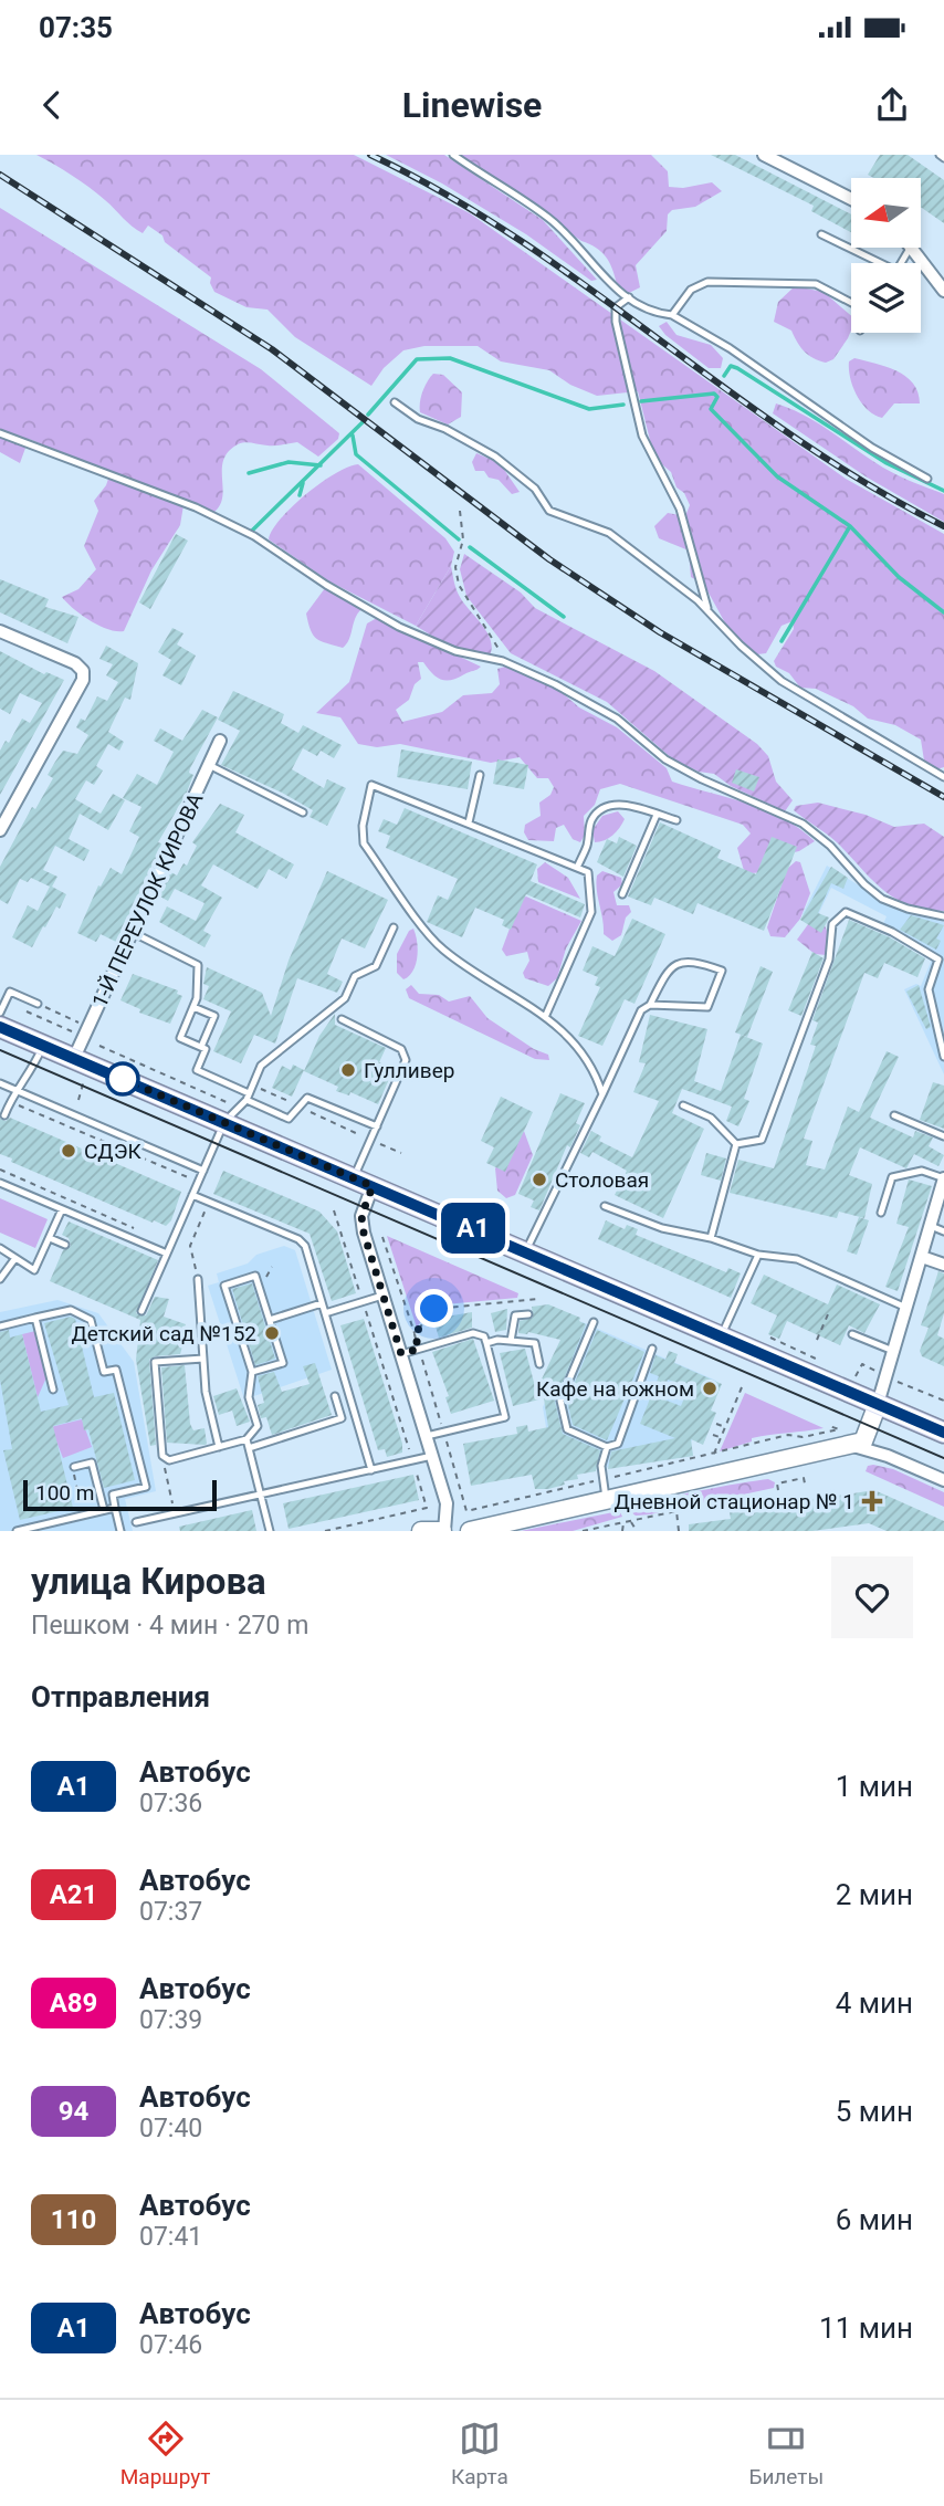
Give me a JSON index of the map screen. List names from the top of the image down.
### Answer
{
  "streets": {
    "street": ["1-Й ПЕРЕУЛОК КИРОВА"]
  },
  "places": {
    "other": [
      "Гулливер",
      "СДЭК",
      "Столовая",
      "Детский сад №152",
      "Кафе на южном"
    ],
    "health": ["Дневной стационар № 1"]
  },
  "lines": ["bus line А1"],
  "scale_bar": "100 m",
  "north": "left",
  "page": {
    "status": "07:35",
    "header": "Linewise",
    "on_map": "А1",
    "scale": "100 m",
    "heading": [
      ["улица Кирова", "Пешком · 4 мин · 270 m"],
      "Отправления"
    ],
    "list": [
      {
        "mark": "А1",
        "name": "Автобус",
        "note": "07:36",
        "value": "1 мин"
      },
      {
        "mark": "А21",
        "name": "Автобус",
        "note": "07:37",
        "value": "2 мин"
      },
      {
        "mark": "А89",
        "name": "Автобус",
        "note": "07:39",
        "value": "4 мин"
      },
      {
        "mark": "94",
        "name": "Автобус",
        "note": "07:40",
        "value": "5 мин"
      },
      {
        "mark": "110",
        "name": "Автобус",
        "note": "07:41",
        "value": "6 мин"
      },
      {
        "mark": "А1",
        "name": "Автобус",
        "note": "07:46",
        "value": "11 мин"
      }
    ],
    "tabs": ["Маршрут", "Карта", "Билеты"]
  }
}
